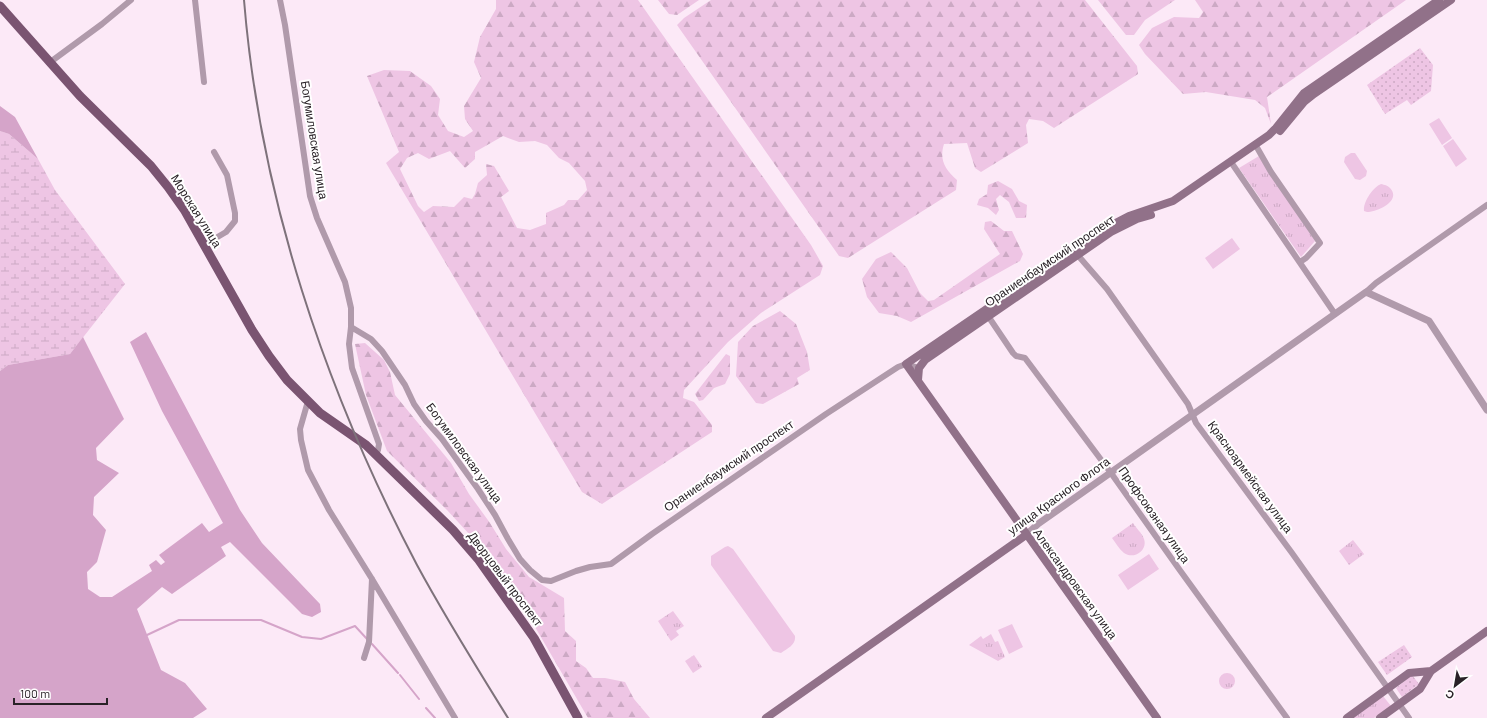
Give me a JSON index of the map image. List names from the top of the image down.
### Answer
{
  "streets": {
    "main road": [
      "Морская улица",
      "Ораниенбаумский проспект",
      "улица Красного Флота",
      "Дворцовый проспект",
      "Александровская улица"
    ],
    "street": ["Богумиловская улица", "Красноармейская улица", "Профсоюзная улица"]
  },
  "crossings": [
    ["Богумиловская улица", "Ораниенбаумский проспект"],
    ["Богумиловская улица", "Дворцовый проспект"],
    ["Морская улица", "Дворцовый проспект"],
    ["Ораниенбаумский проспект", "Красноармейская улица"],
    ["Ораниенбаумский проспект", "Профсоюзная улица"],
    ["Ораниенбаумский проспект", "Александровская улица"],
    ["Красноармейская улица", "улица Красного Флота"],
    ["улица Красного Флота", "Профсоюзная улица"],
    ["улица Красного Флота", "Александровская улица"]
  ],
  "scale_bar": "100 m",
  "north": "bottom left"
}
